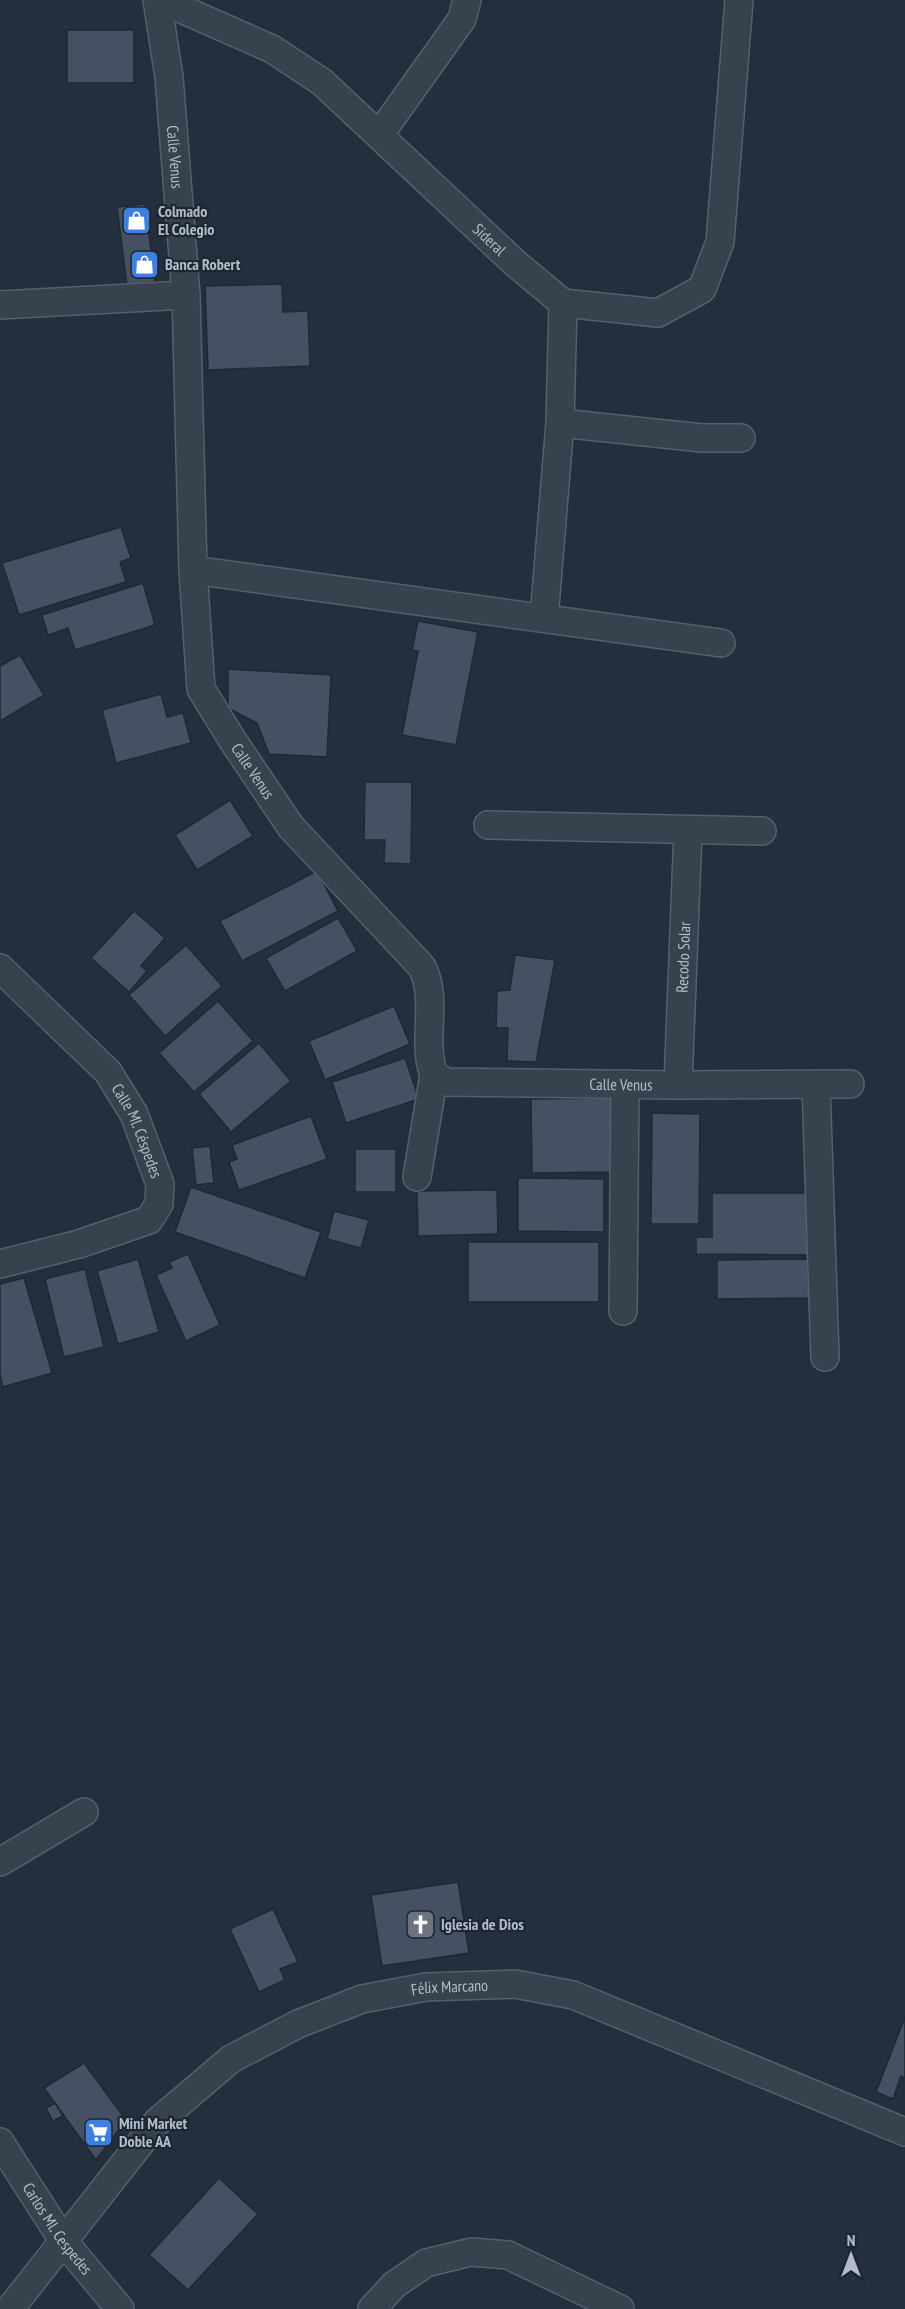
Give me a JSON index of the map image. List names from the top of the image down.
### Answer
{
  "streets": {
    "street": [
      "Calle Venus",
      "Sideral",
      "Recodo Solar",
      "Calle Ml. Céspedes",
      "Félix Marcano",
      "Carlos Ml. Cespedes"
    ]
  },
  "crossings": [
    ["Calle Venus", "Sideral"],
    ["Calle Venus", "Recodo Solar"],
    ["Félix Marcano", "Carlos Ml. Cespedes"]
  ],
  "places": {
    "shop": ["Colmado El Colegio", "Banca Robert"],
    "church": ["Iglesia de Dios"],
    "supermarket": ["Mini Market Doble AA"]
  },
  "north": "top"
}
